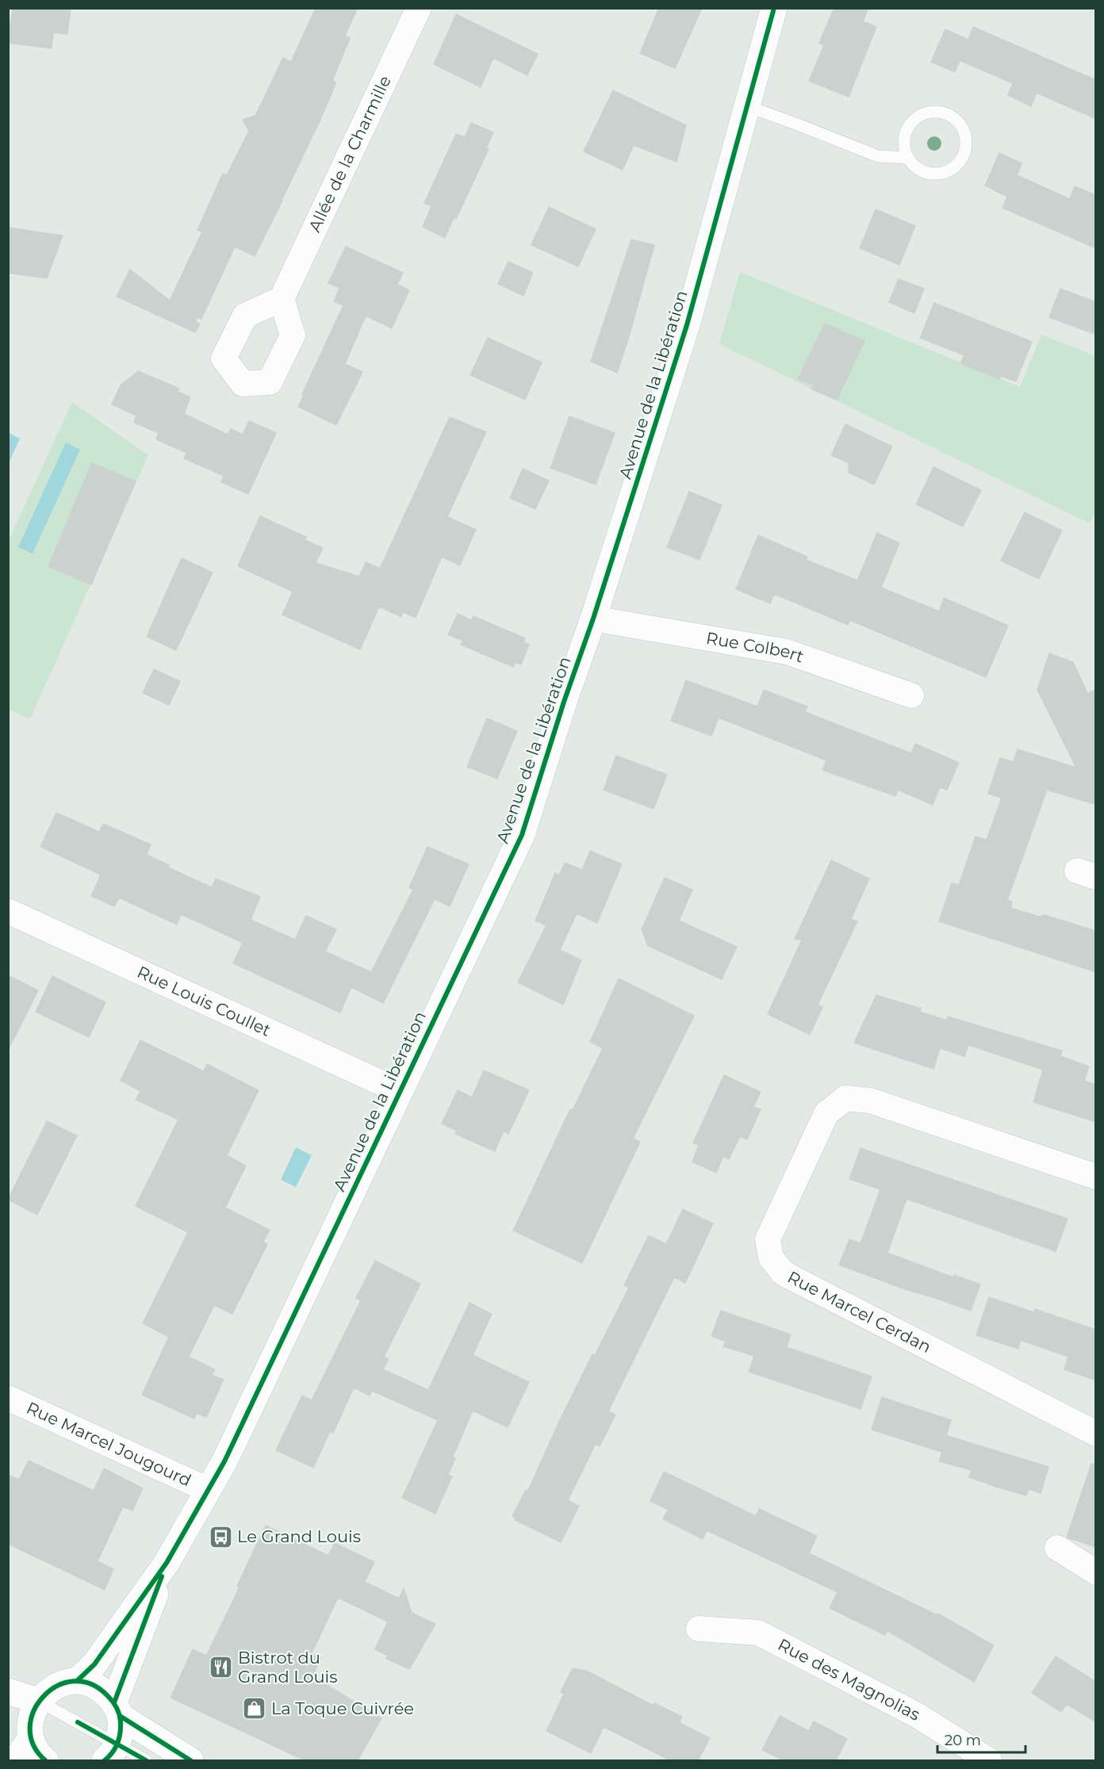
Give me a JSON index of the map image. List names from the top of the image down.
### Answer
{
  "streets": {
    "main road": ["Avenue de la Libération"],
    "street": [
      "Allée de la Charmille",
      "Rue Colbert",
      "Rue Louis Coullet",
      "Rue Marcel Cerdan",
      "Rue Marcel Jougourd",
      "Rue des Magnolias"
    ]
  },
  "crossings": [
    ["Avenue de la Libération", "Rue Colbert"],
    ["Avenue de la Libération", "Rue Louis Coullet"],
    ["Avenue de la Libération", "Rue Marcel Jougourd"]
  ],
  "places": {
    "bus stop": ["Le Grand Louis"],
    "restaurant": ["Bistrot du Grand Louis"],
    "shop": ["La Toque Cuivrée"]
  },
  "scale_bar": "20 m"
}
